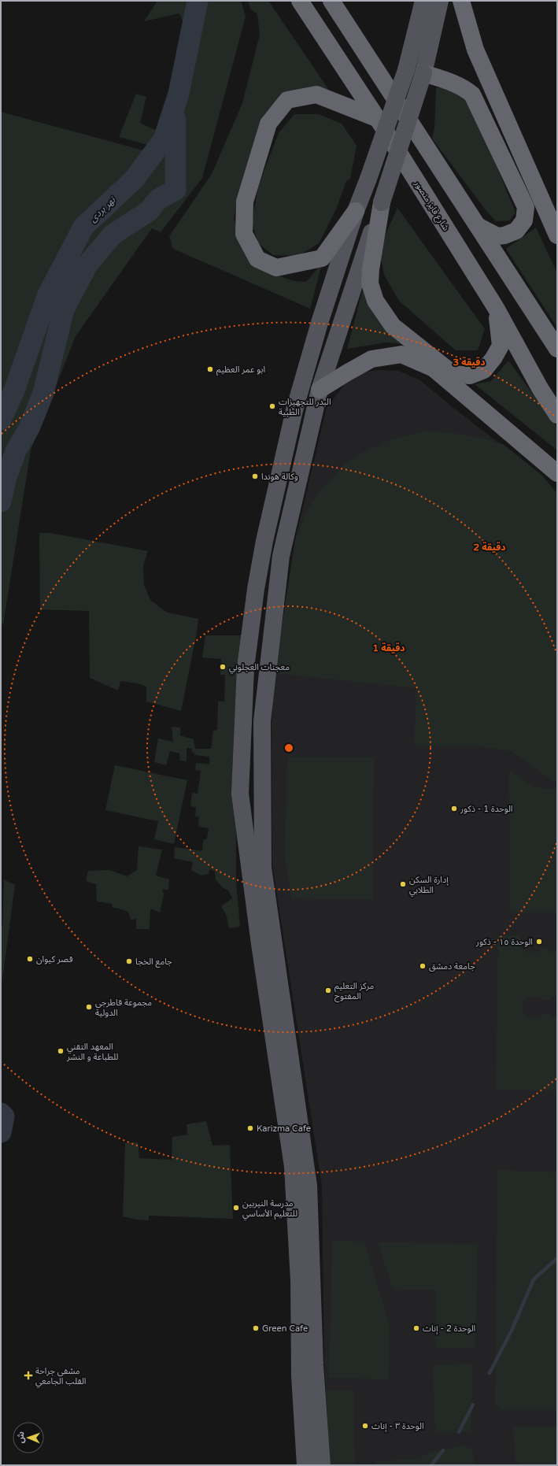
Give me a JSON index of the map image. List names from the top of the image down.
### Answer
{
  "streets": {
    "highway": ["شارع فايز منصور"]
  },
  "water": ["نهر بردى"],
  "places": {
    "other": [
      "ابو عمر العظيم",
      "البدر للتجهيزات الطبية",
      "وكالة هوندا",
      "معجنات العجلوني",
      "الوحدة 1 - ذكور",
      "إدارة السكن الطلابي",
      "الوحدة ١٥ - ذكور",
      "قصر كيوان",
      "جامع الخجا",
      "جامعة دمشق",
      "مركز التعليم المفتوح",
      "مجموعة قاطرجي الدولية",
      "المعهد التقني للطباعة و النشر",
      "Karizma Cafe",
      "مدرسة النيربين للتعليم الأساسي",
      "Green Cafe",
      "الوحدة 2 - إناث",
      "الوحدة ٣ - إناث"
    ],
    "health": ["مشفى جراحة القلب الجامعي"]
  },
  "north": "left",
  "rings": ["3 دقيقة", "2 دقيقة", "1 دقيقة"]
}
